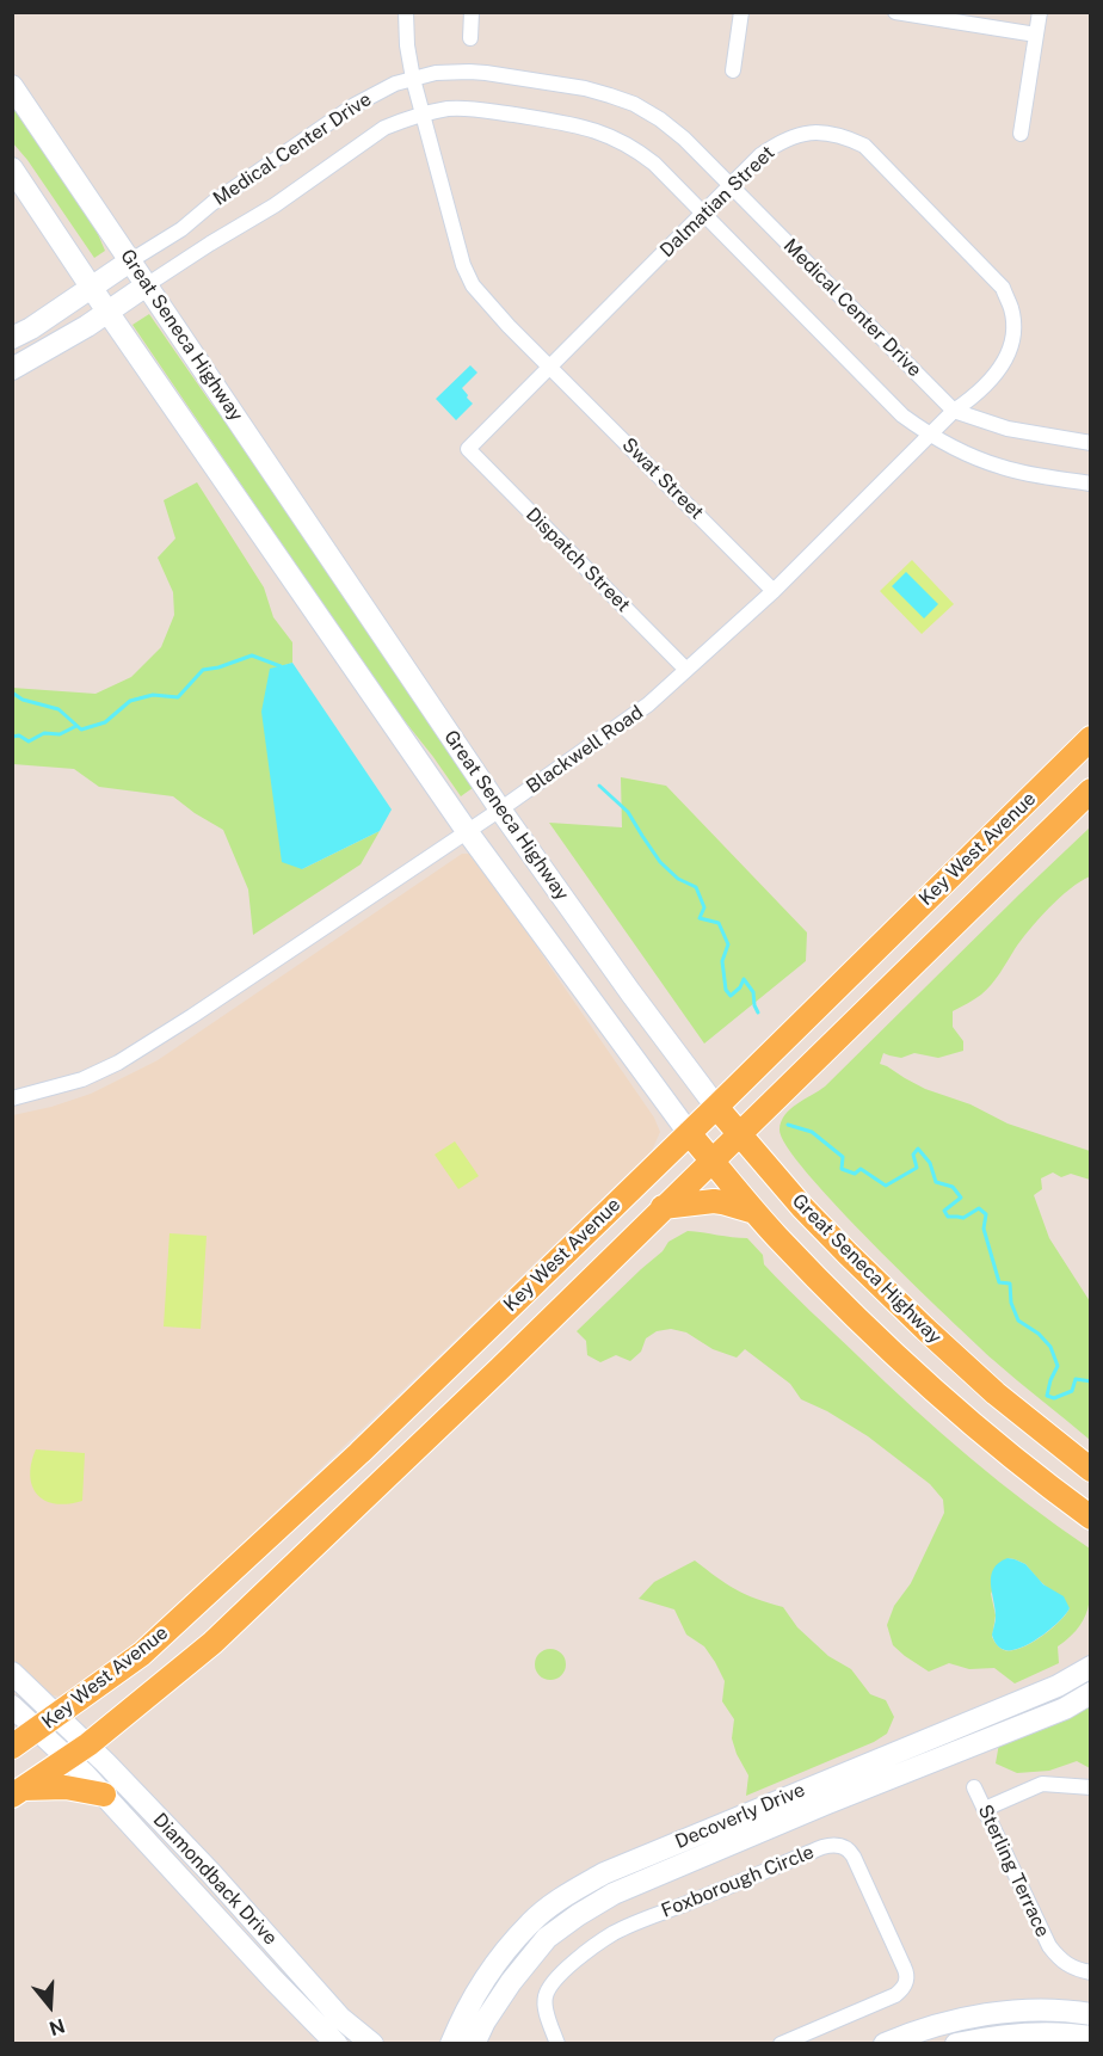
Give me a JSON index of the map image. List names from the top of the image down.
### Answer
{
  "streets": {
    "main road": ["Great Seneca Highway", "Key West Avenue"],
    "street": [
      "Medical Center Drive",
      "Dalmatian Street",
      "Swat Street",
      "Dispatch Street",
      "Blackwell Road",
      "Decoverly Drive",
      "Sterling Terrace",
      "Diamondback Drive",
      "Foxborough Circle"
    ]
  },
  "crossings": [
    ["Medical Center Drive", "Dalmatian Street"],
    ["Medical Center Drive", "Great Seneca Highway"],
    ["Medical Center Drive", "Swat Street"],
    ["Medical Center Drive", "Blackwell Road"],
    ["Dalmatian Street", "Swat Street"],
    ["Dalmatian Street", "Dispatch Street"],
    ["Dalmatian Street", "Blackwell Road"],
    ["Great Seneca Highway", "Blackwell Road"],
    ["Great Seneca Highway", "Key West Avenue"],
    ["Swat Street", "Blackwell Road"],
    ["Dispatch Street", "Blackwell Road"],
    ["Key West Avenue", "Diamondback Drive"]
  ],
  "north": "bottom"
}
